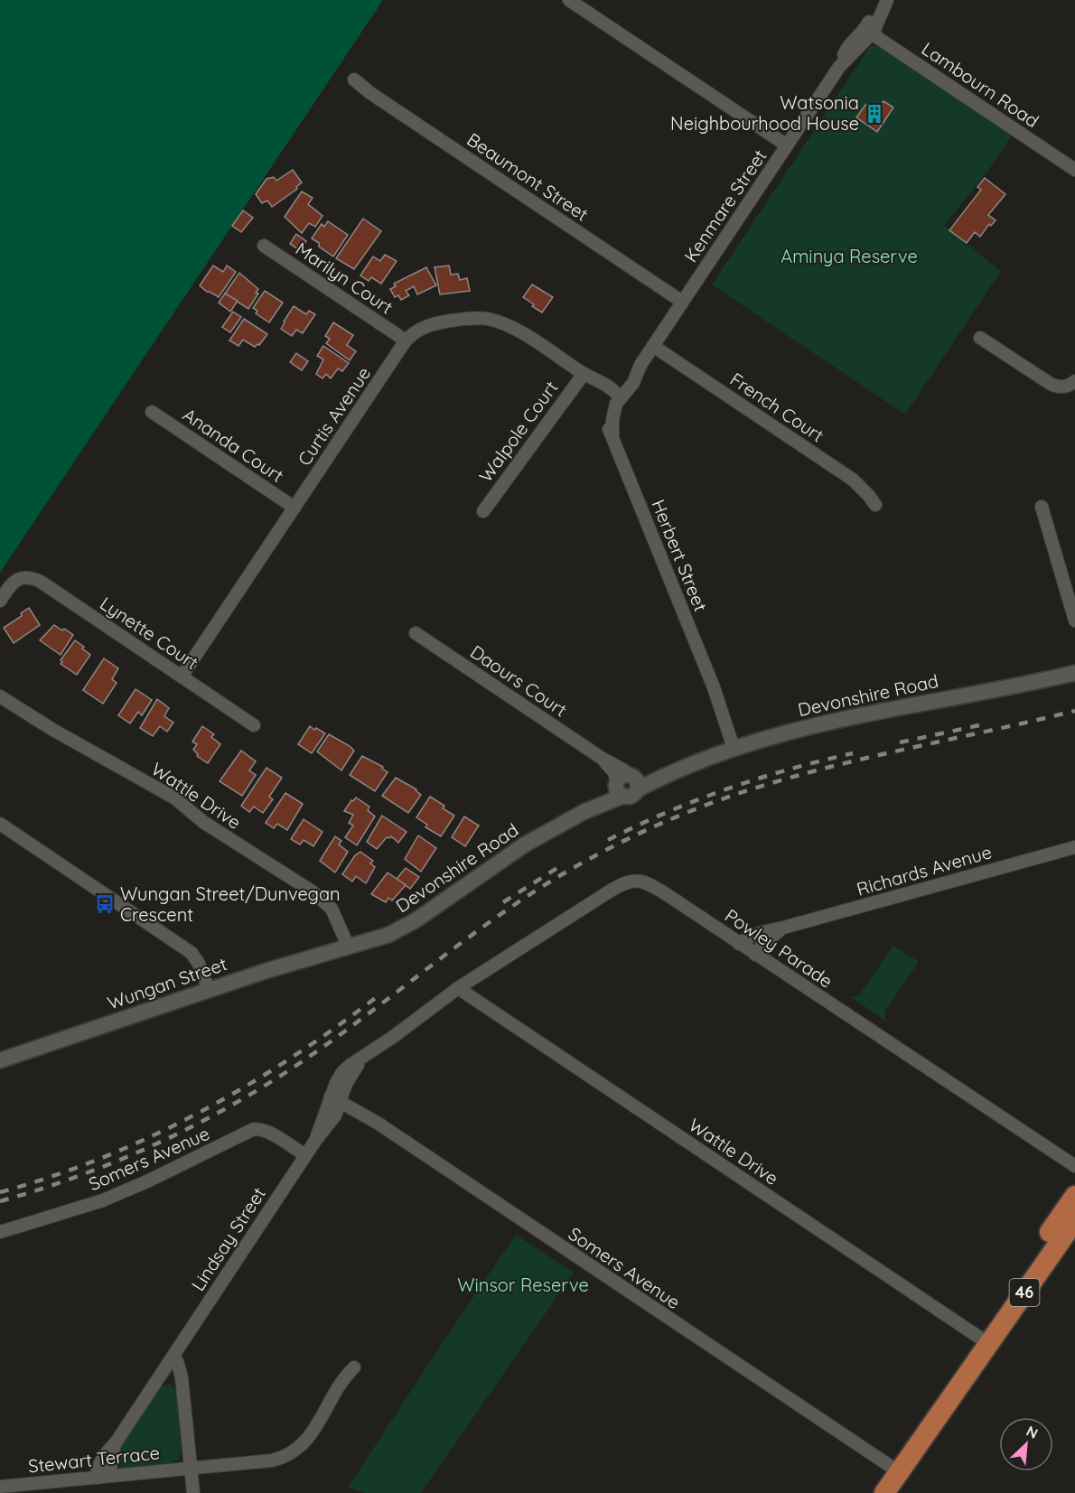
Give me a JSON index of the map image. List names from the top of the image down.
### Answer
{
  "streets": {
    "highway": ["46"],
    "street": [
      "Lambourn Road",
      "Beaumont Street",
      "Kenmare Street",
      "Marilyn Court",
      "French Court",
      "Curtis Avenue",
      "Walpole Court",
      "Ananda Court",
      "Herbert Street",
      "Lynette Court",
      "Daours Court",
      "Devonshire Road",
      "Wattle Drive",
      "Richards Avenue",
      "Powley Parade",
      "Wungan Street",
      "Somers Avenue",
      "Lindsay Street",
      "Stewart Terrace"
    ]
  },
  "crossings": [
    ["Lambourn Road", "Kenmare Street"],
    ["Beaumont Street", "Kenmare Street"],
    ["Kenmare Street", "French Court"],
    ["Kenmare Street", "Curtis Avenue"],
    ["Kenmare Street", "Herbert Street"],
    ["Marilyn Court", "Curtis Avenue"],
    ["Curtis Avenue", "Walpole Court"],
    ["Curtis Avenue", "Ananda Court"],
    ["Curtis Avenue", "Herbert Street"],
    ["Curtis Avenue", "Lynette Court"],
    ["Herbert Street", "Devonshire Road"],
    ["Daours Court", "Devonshire Road"],
    ["Devonshire Road", "Wattle Drive"],
    ["Devonshire Road", "Wungan Street"],
    ["Wattle Drive", "Powley Parade"],
    ["Wattle Drive", "Wungan Street"],
    ["Wattle Drive", "Lindsay Street"],
    ["Wattle Drive", "46"],
    ["Richards Avenue", "Powley Parade"],
    ["Powley Parade", "Lindsay Street"],
    ["Somers Avenue", "Lindsay Street"],
    ["Somers Avenue", "46"],
    ["Lindsay Street", "Stewart Terrace"]
  ],
  "parks": ["Aminya Reserve", "Winsor Reserve"],
  "places": {
    "building": ["Watsonia Neighbourhood House"],
    "bus stop": ["Wungan Street/Dunvegan Crescent"]
  },
  "north": "top right"
}
